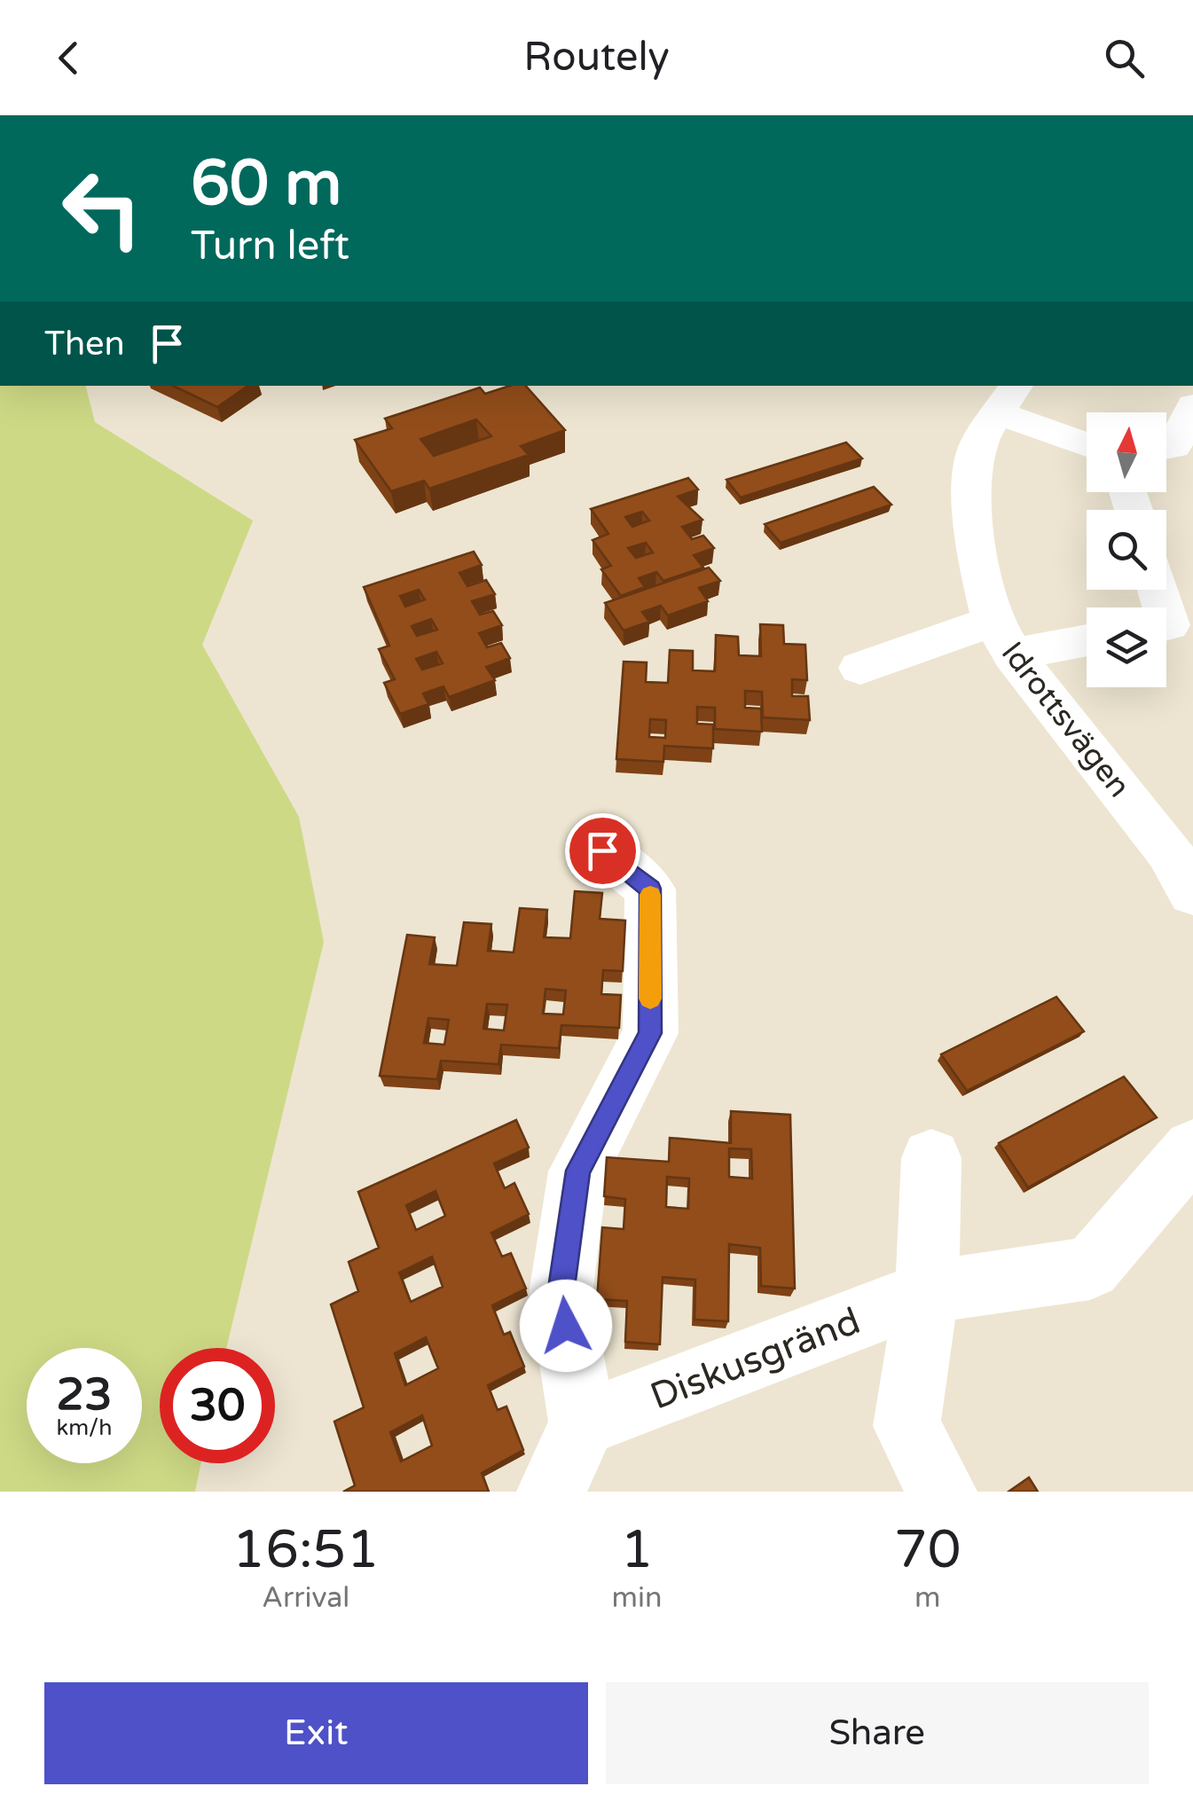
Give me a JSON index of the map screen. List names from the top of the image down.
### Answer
{
  "streets": {
    "street": ["Idrottsvägen", "Diskusgränd"]
  },
  "north": "top",
  "page": {
    "header": "Routely",
    "turn": ["60 m", "Turn left"],
    "then": "Then",
    "speed": "23 km/h",
    "limit": "30",
    "eta": [
      "16:51",
      "Arrival",
      "1",
      "min",
      "70",
      "m"
    ],
    "buttons": ["Exit", "Share"]
  }
}
